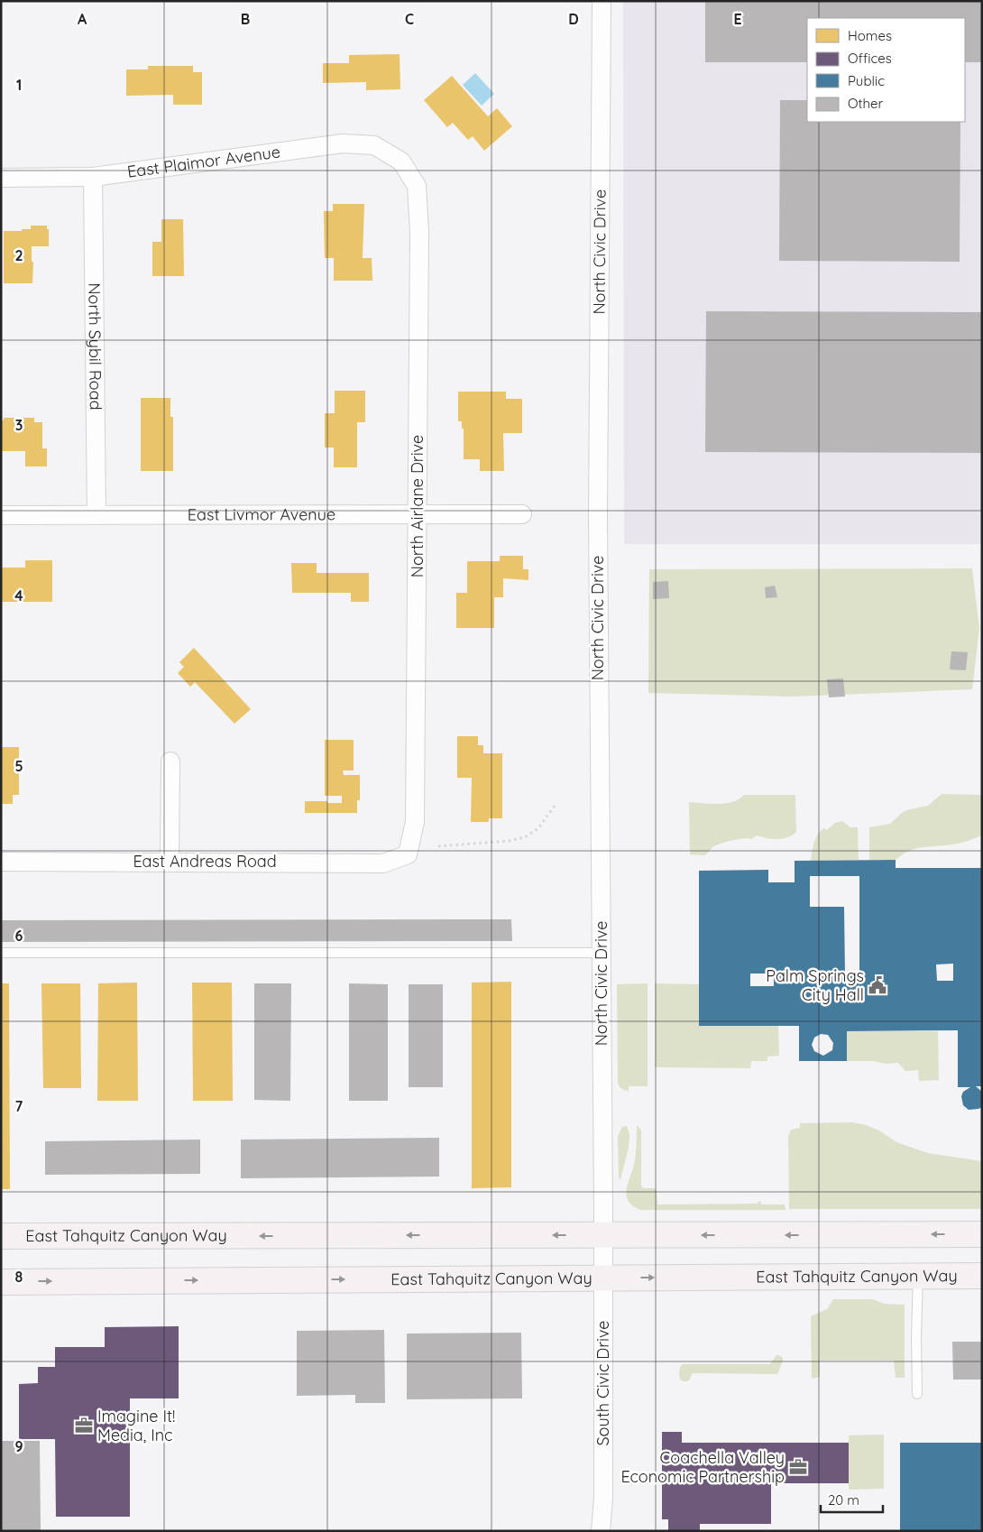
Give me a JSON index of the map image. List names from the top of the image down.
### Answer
{
  "streets": {
    "main road": ["East Tahquitz Canyon Way"],
    "street": [
      "East Plaimor Avenue",
      "North Civic Drive",
      "North Sybil Road",
      "North Airlane Drive",
      "East Livmor Avenue",
      "East Andreas Road",
      "South Civic Drive"
    ]
  },
  "crossings": [
    ["East Plaimor Avenue", "North Sybil Road"],
    ["East Plaimor Avenue", "North Airlane Drive"],
    ["North Civic Drive", "East Tahquitz Canyon Way"],
    ["North Civic Drive", "South Civic Drive"],
    ["North Sybil Road", "East Livmor Avenue"],
    ["North Airlane Drive", "East Livmor Avenue"],
    ["North Airlane Drive", "East Andreas Road"],
    ["East Tahquitz Canyon Way", "South Civic Drive"]
  ],
  "places": {
    "public building": ["Palm Springs City Hall"],
    "office": ["Imagine It! Media, Inc", "Coachella Valley Economic Partnership"]
  },
  "legend": [
    "Homes",
    "Offices",
    "Public",
    "Other"
  ],
  "scale_bar": "20 m",
  "grid": {
    "columns": [
      "A",
      "B",
      "C",
      "D",
      "E"
    ],
    "rows": [
      "1",
      "2",
      "3",
      "4",
      "5",
      "6",
      "7",
      "8",
      "9"
    ]
  }
}
